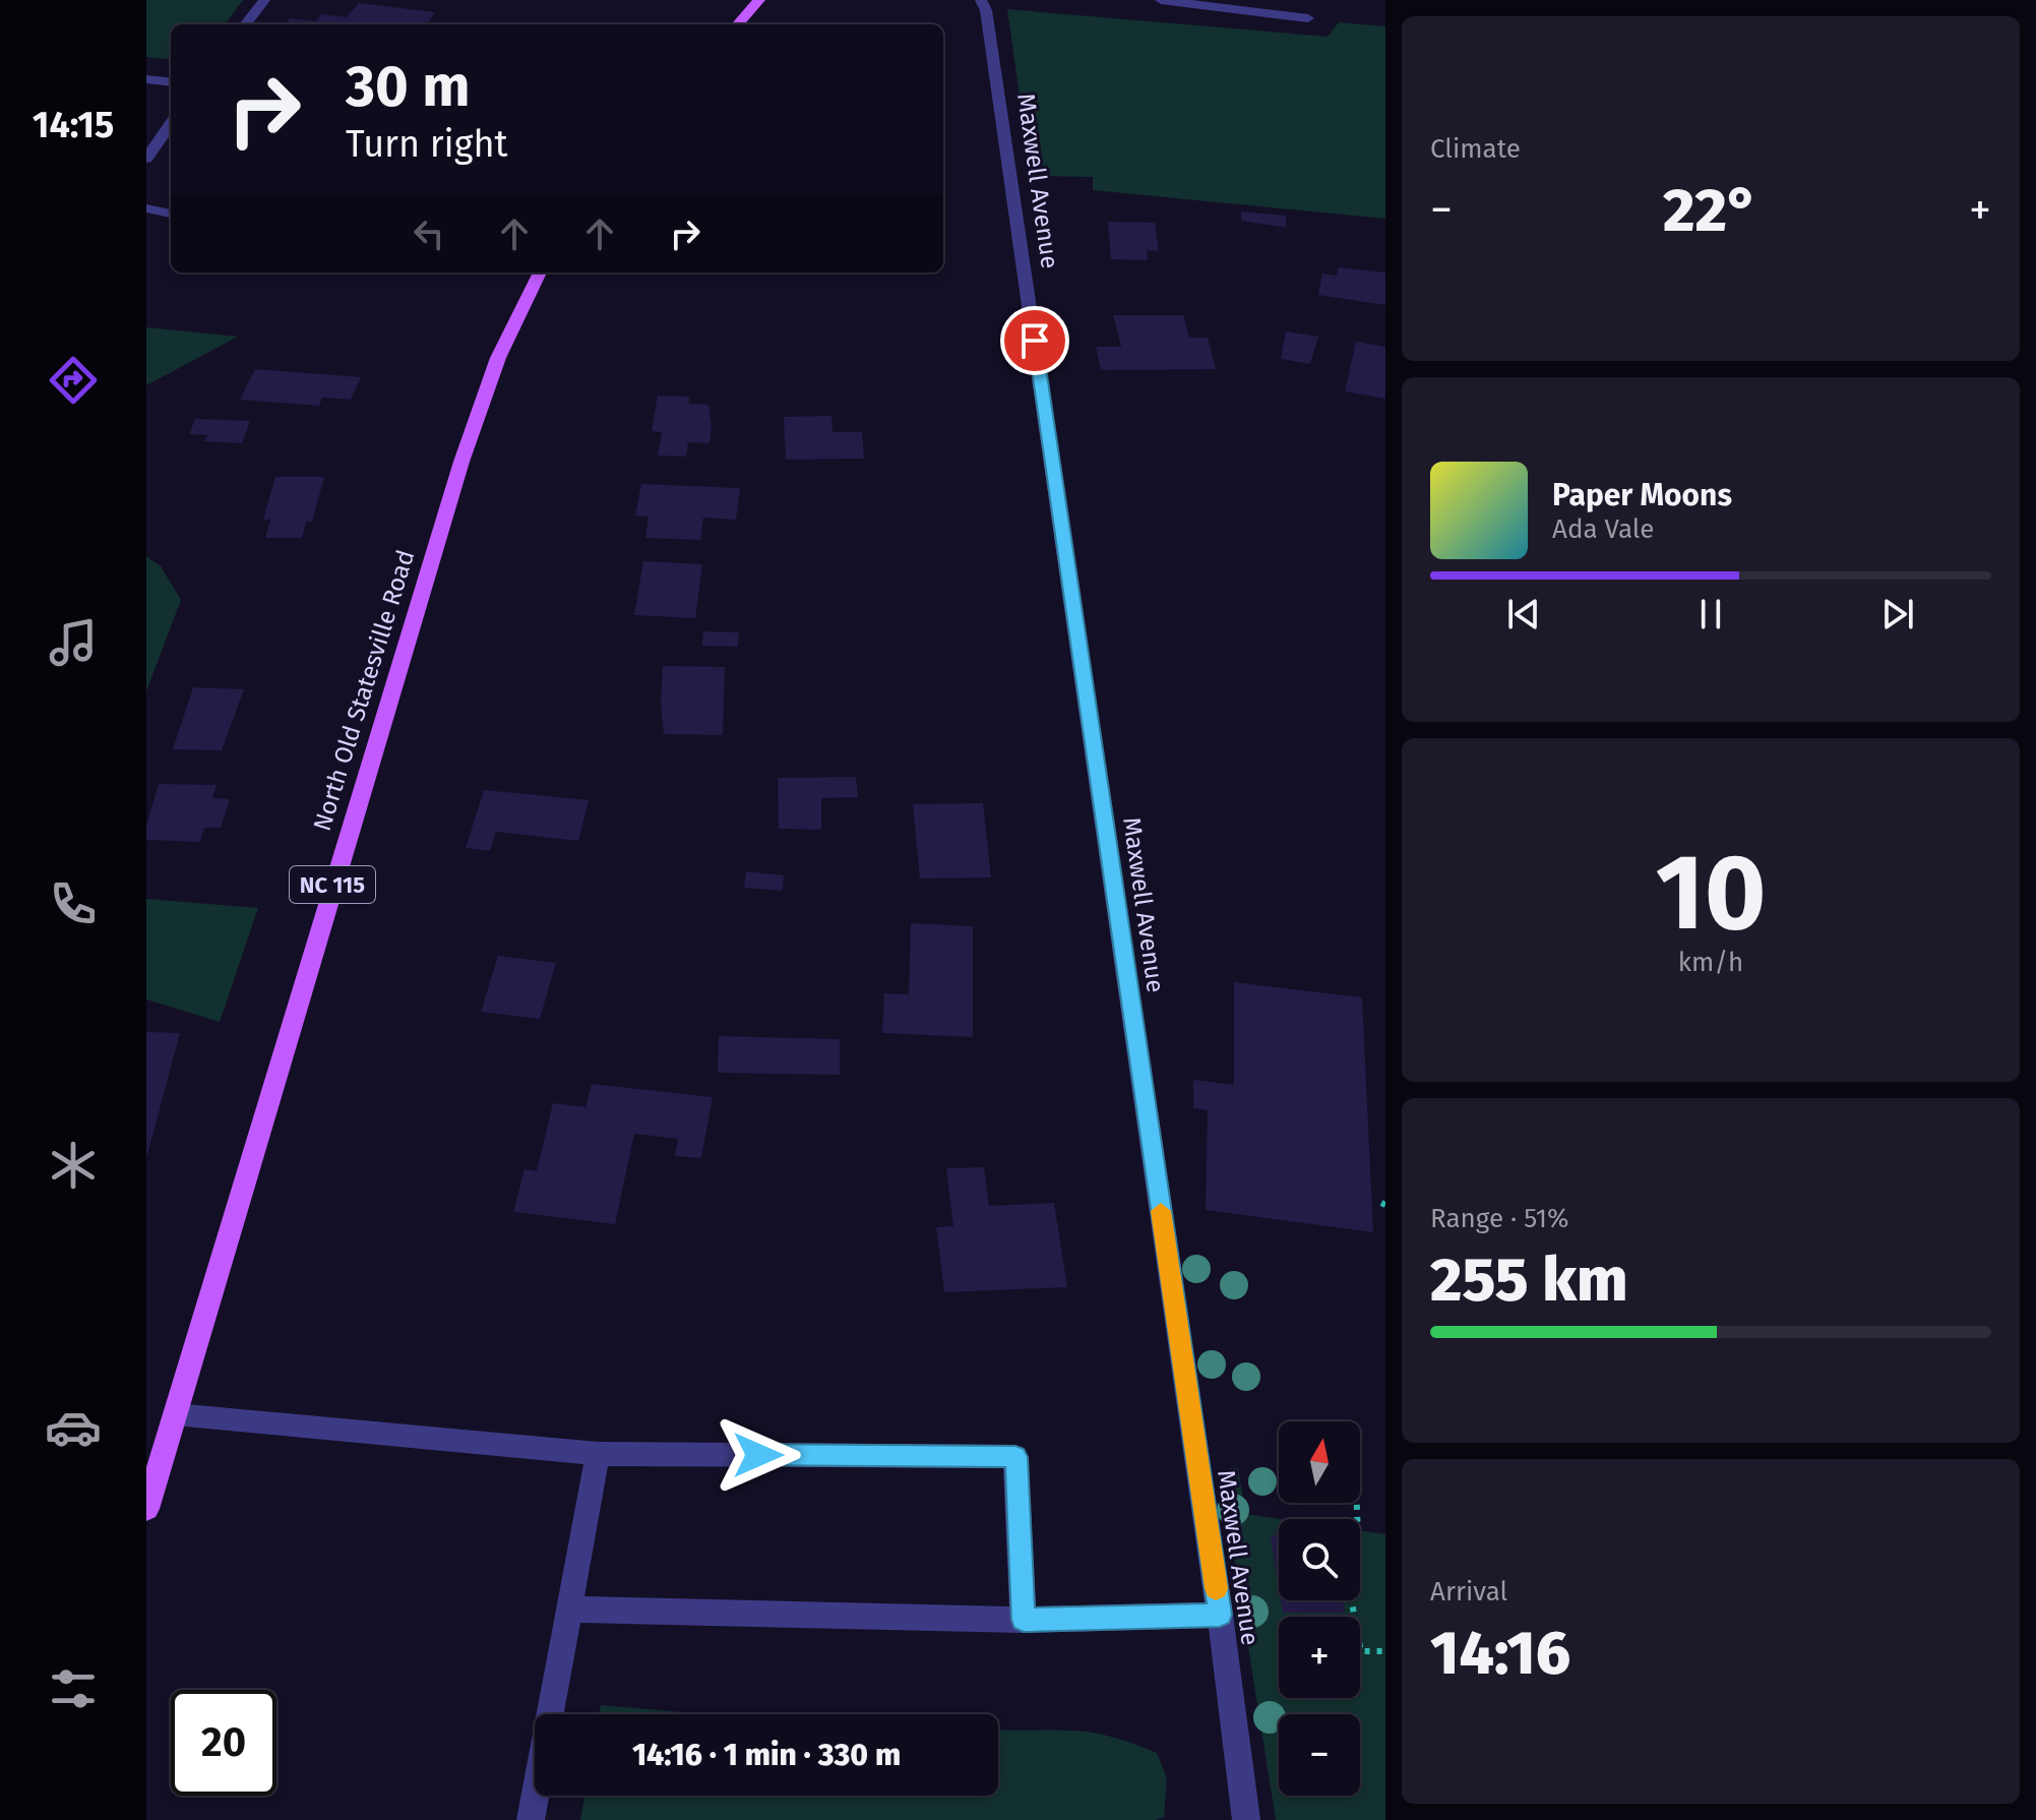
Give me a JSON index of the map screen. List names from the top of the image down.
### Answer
{
  "streets": {
    "main road": ["North Old Statesville Road", "NC 115"],
    "street": ["Maxwell Avenue"]
  },
  "north": "top",
  "page": {
    "tabs": "14:15",
    "tile": [
      "Climate",
      ["10", "km/h"],
      ["Range · 51%", "255 km"],
      ["Arrival", "14:16"]
    ],
    "turn": ["30 m", "Turn right"],
    "heat": ["−", "22°", "+"],
    "song": ["Paper Moons", "Ada Vale"],
    "map_buttons": ["+", "−"],
    "limit": "20",
    "trip": "14:16 · 1 min · 330 m"
  }
}
